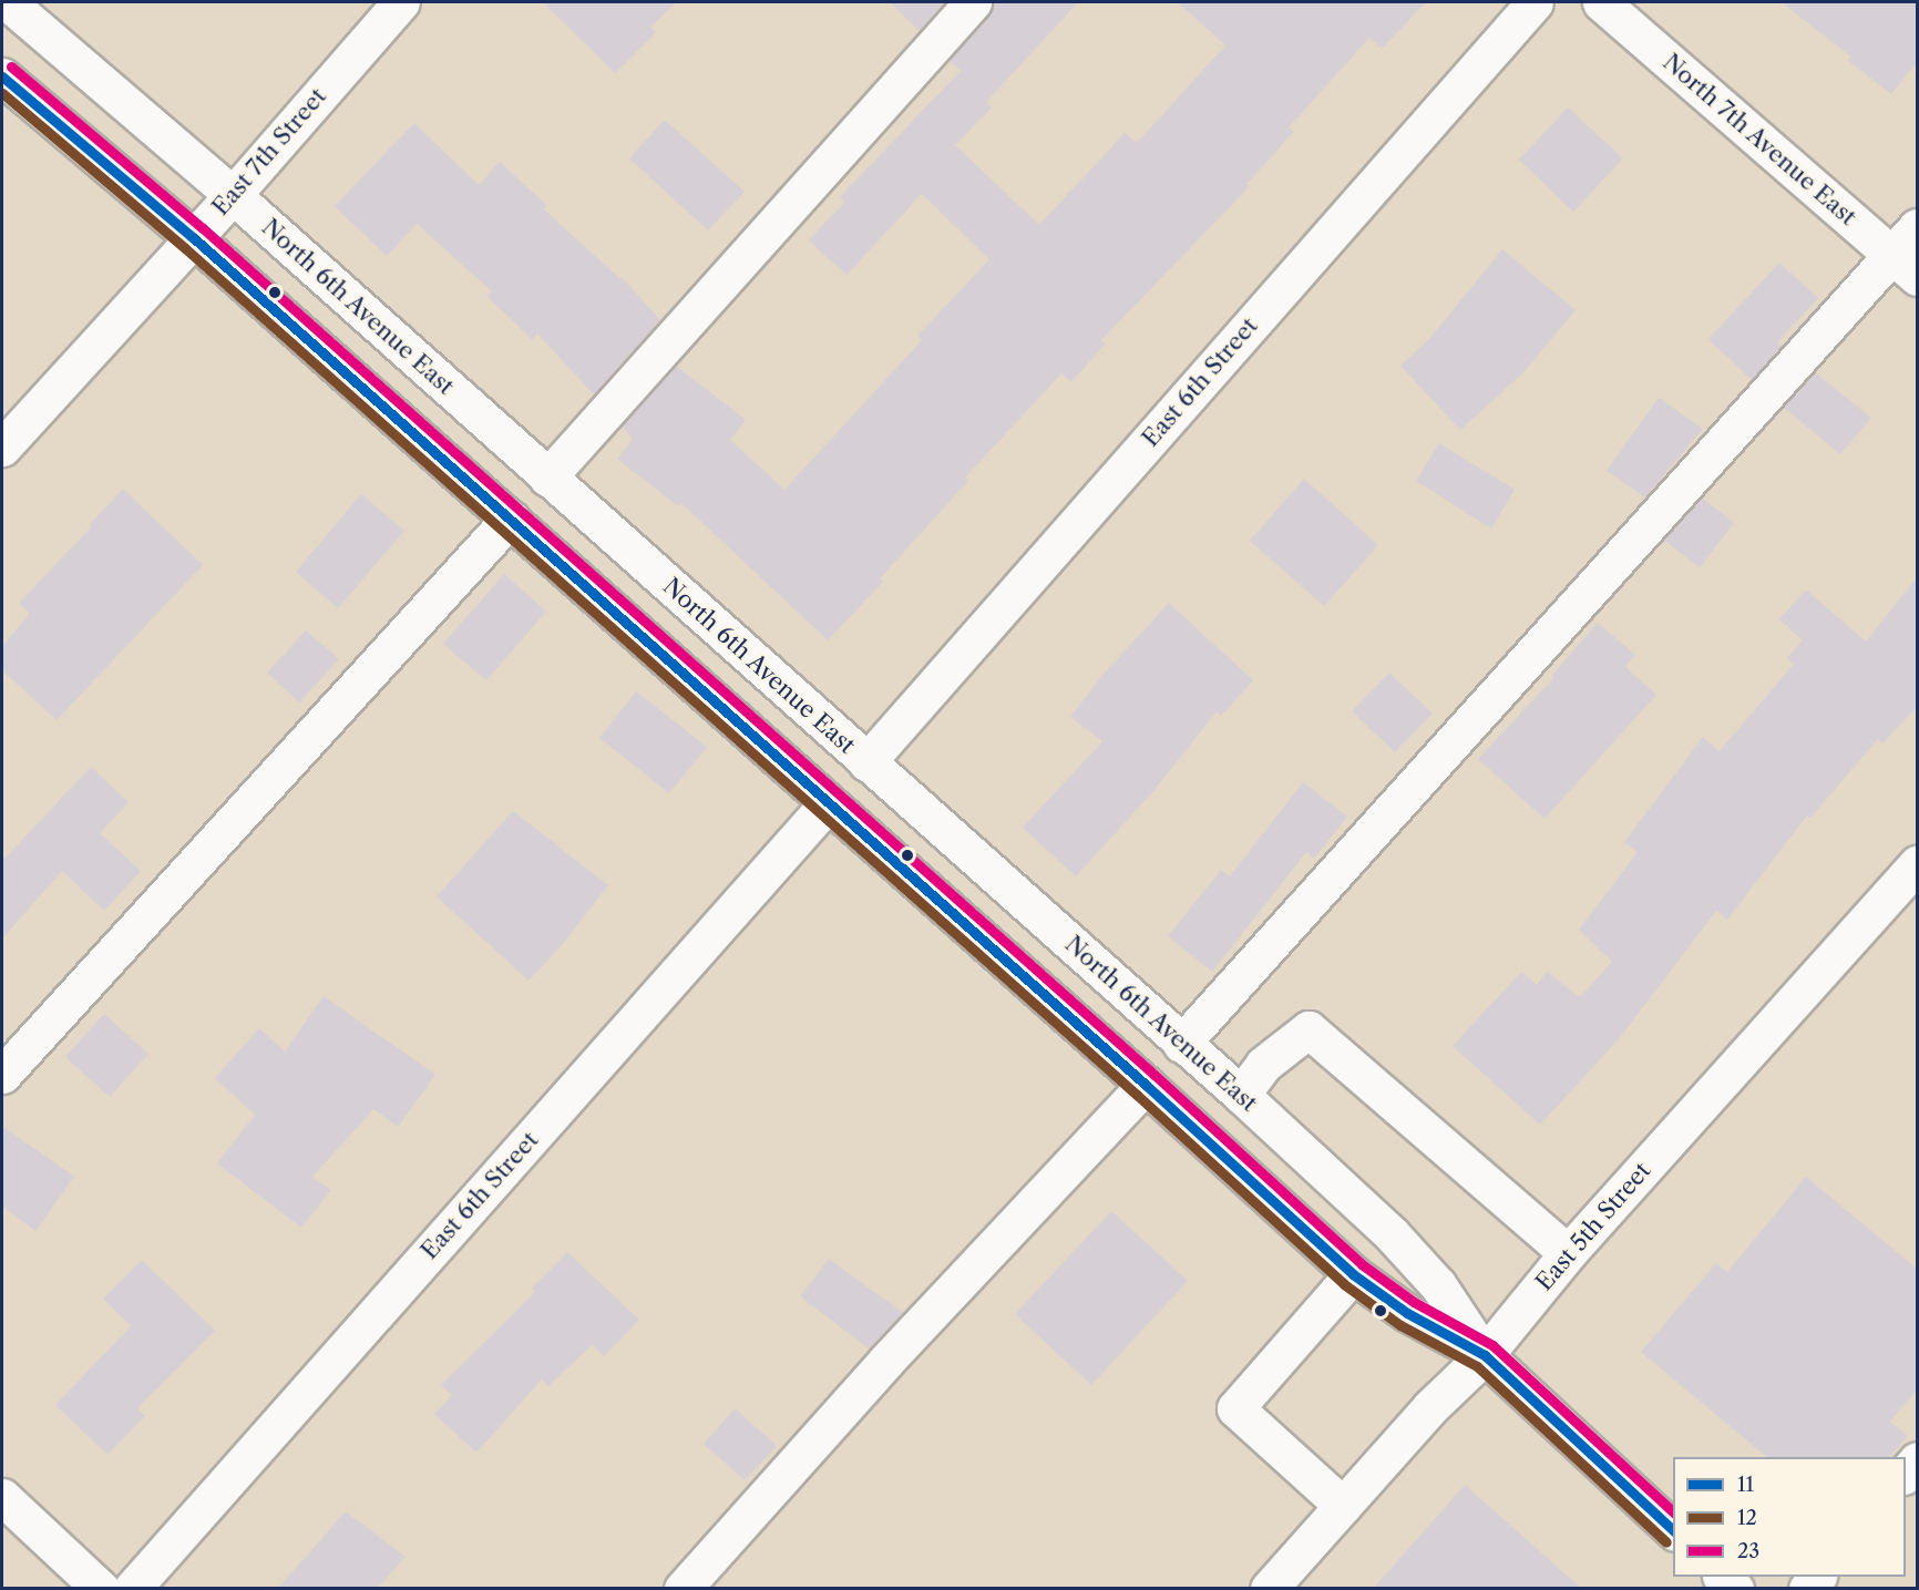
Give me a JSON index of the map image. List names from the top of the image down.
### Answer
{
  "streets": {
    "main road": [
      "North 7th Avenue East",
      "East 7th Street",
      "North 6th Avenue East",
      "East 6th Street",
      "East 5th Street"
    ]
  },
  "crossings": [
    ["East 7th Street", "North 6th Avenue East"],
    ["North 6th Avenue East", "East 6th Street"],
    ["North 6th Avenue East", "East 5th Street"]
  ],
  "lines": ["transit line 23", "transit line 11", "transit line 12"],
  "legend": ["11", "12", "23"]
}
